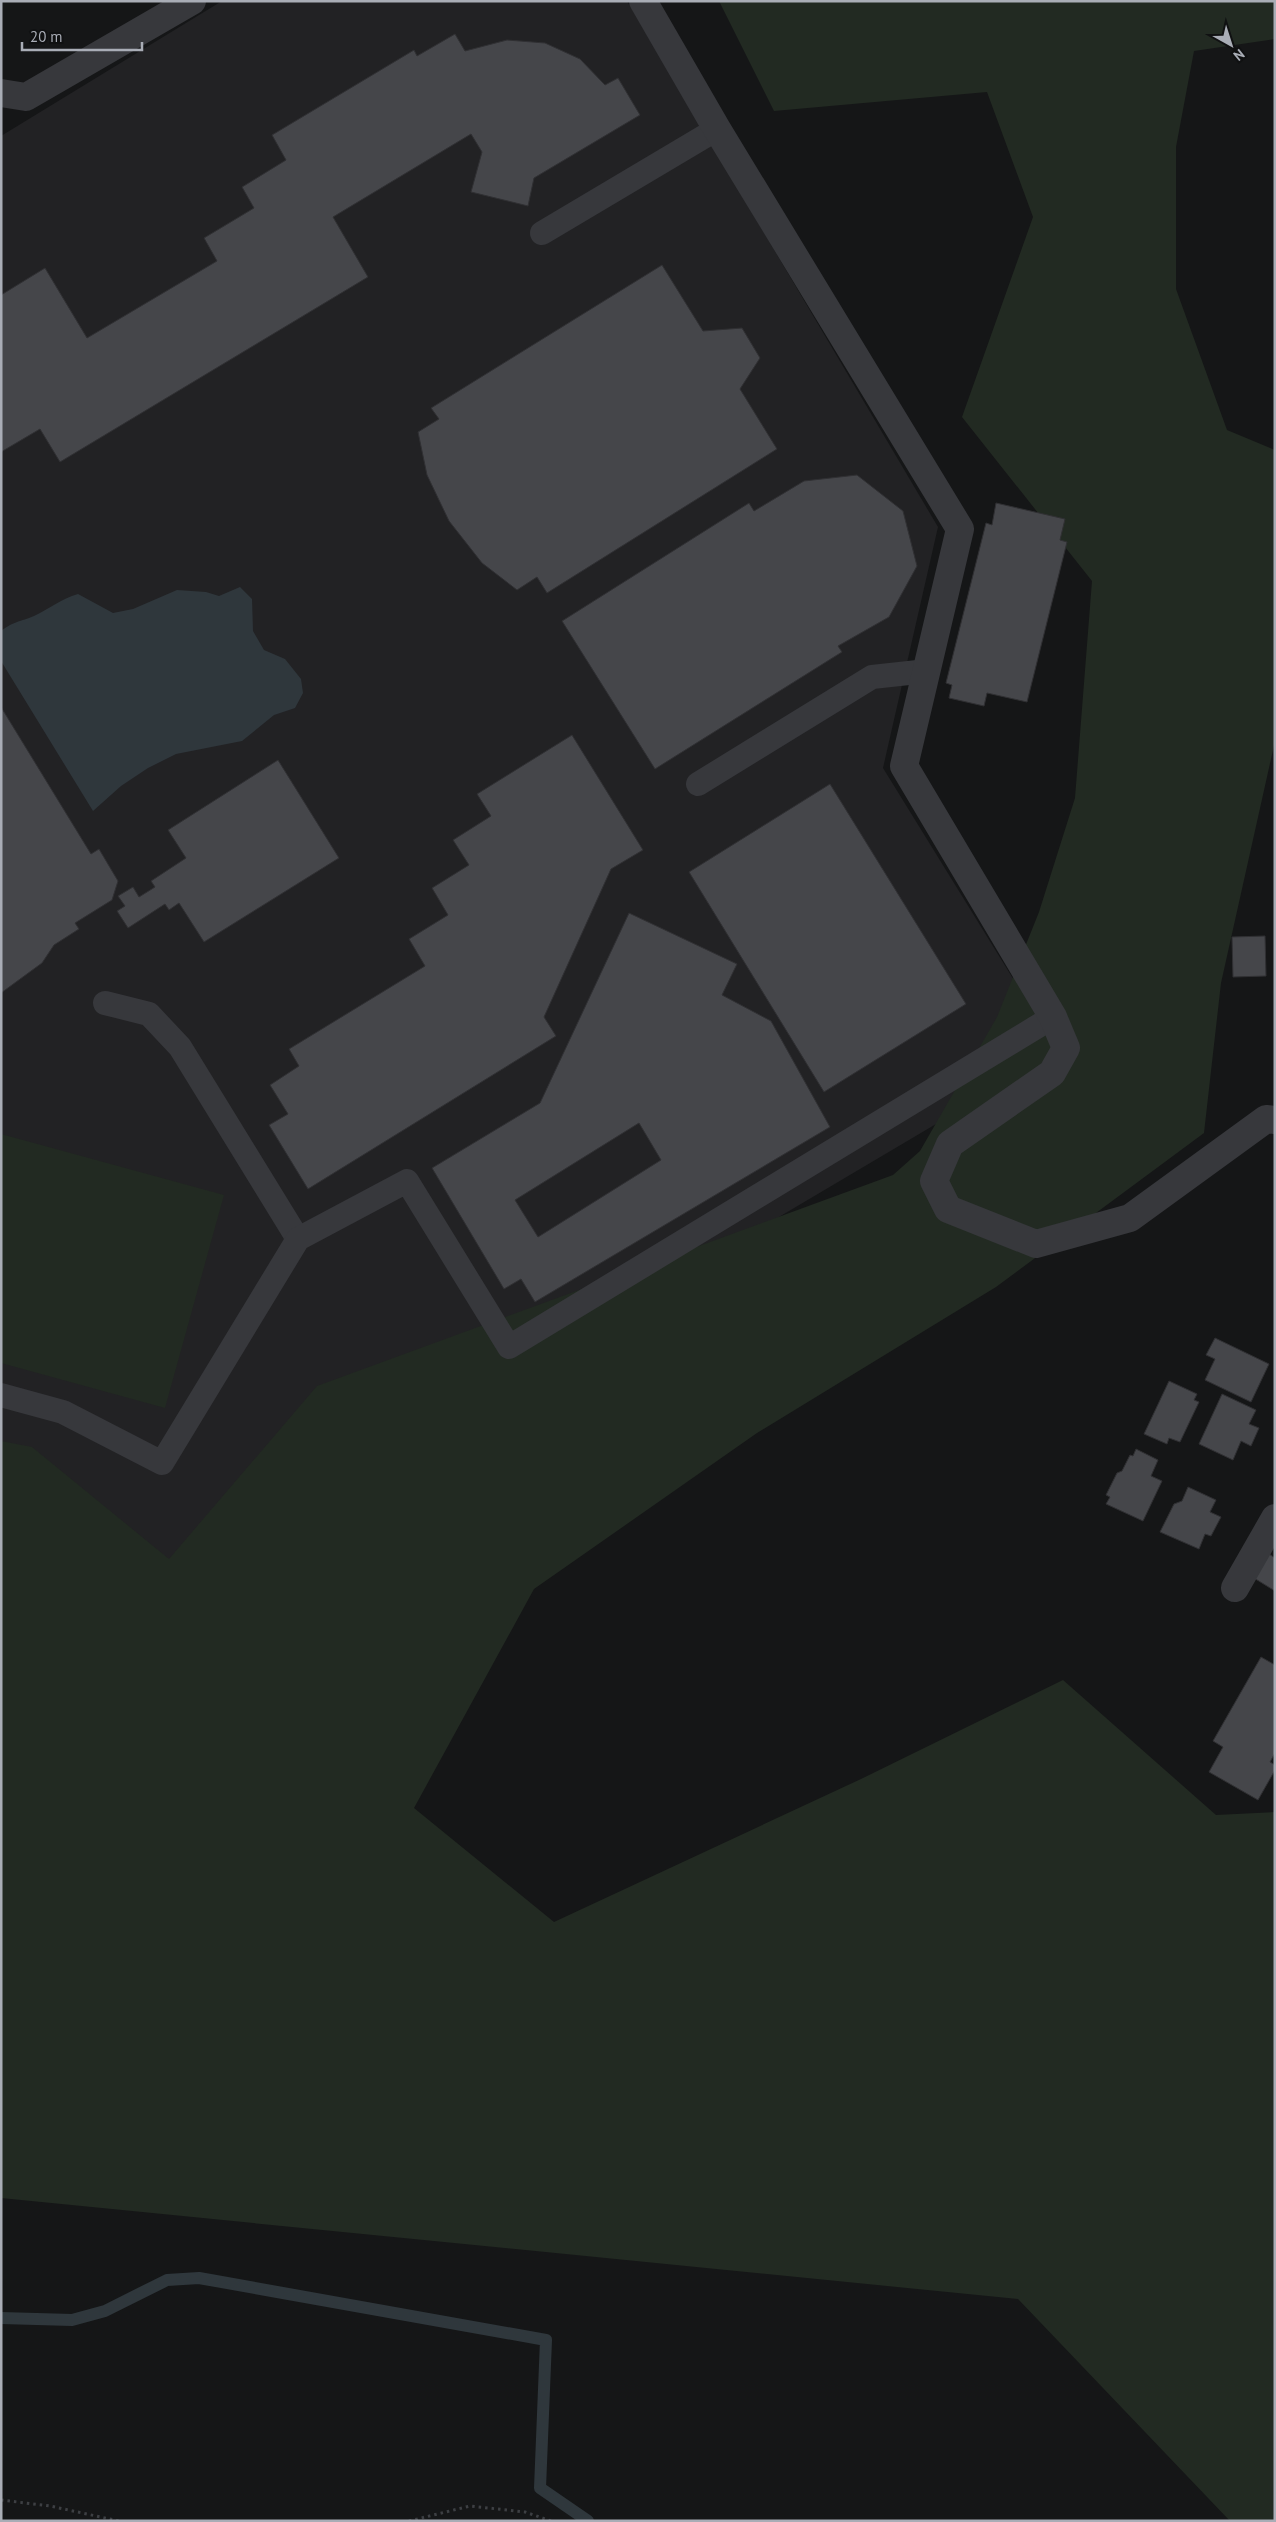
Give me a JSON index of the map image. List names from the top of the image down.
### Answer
{
  "scale_bar": "20 m",
  "north": "bottom right"
}
